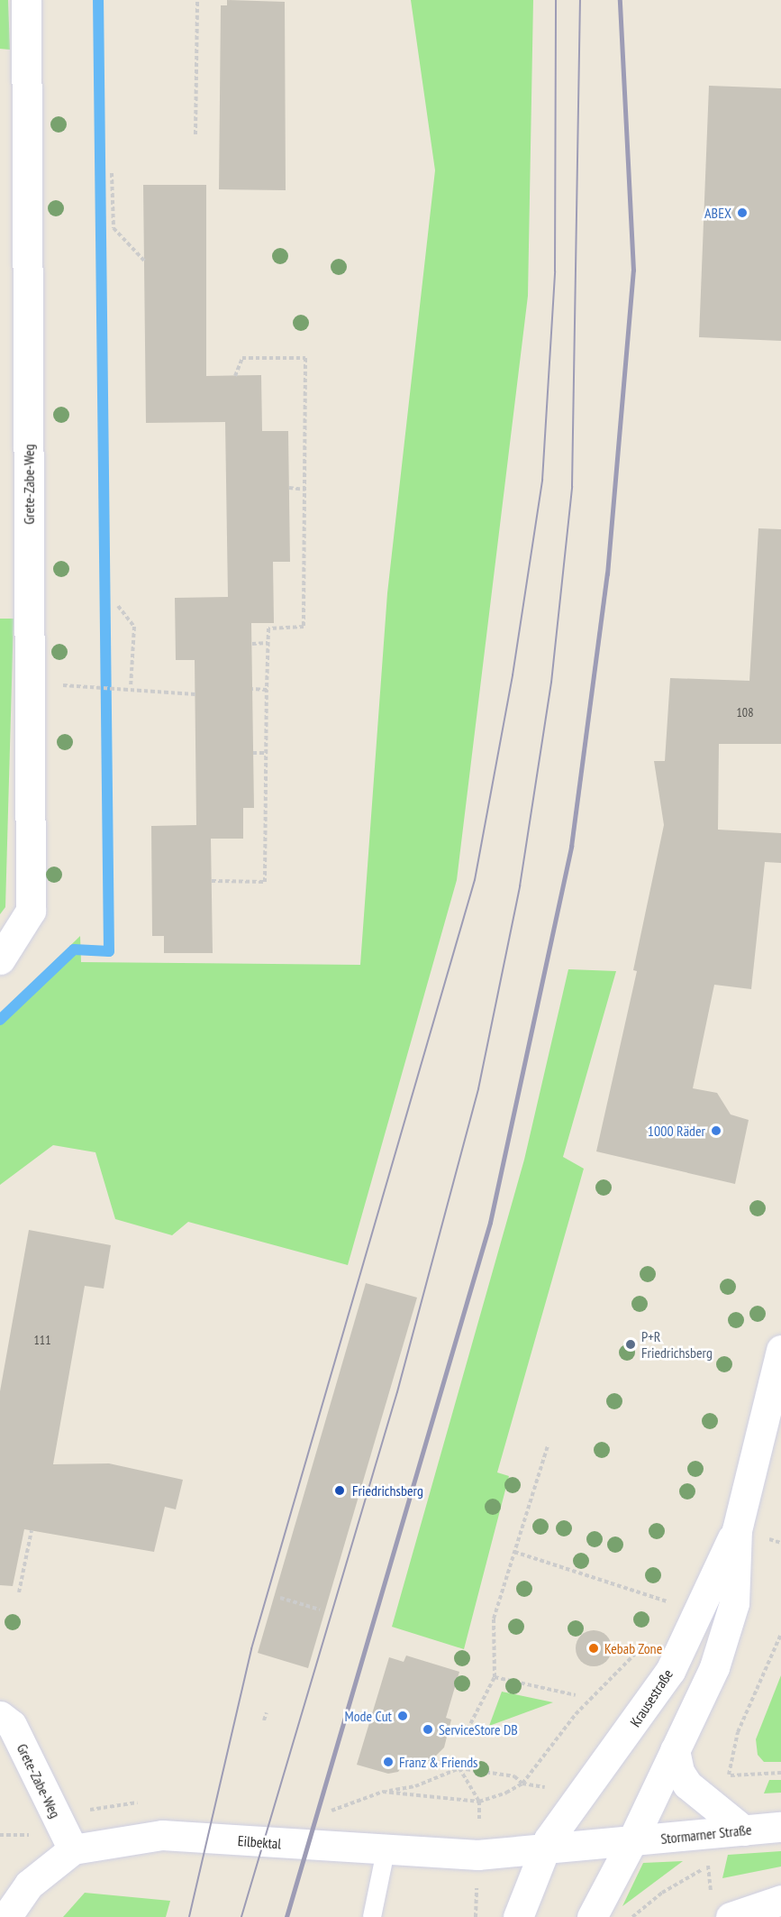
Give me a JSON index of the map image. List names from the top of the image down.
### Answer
{
  "streets": {
    "street": [
      "Grete-Zabe-Weg",
      "Krausestraße",
      "Stormarner Straße",
      "Eilbektal"
    ]
  },
  "crossings": [
    ["Grete-Zabe-Weg", "Eilbektal"],
    ["Krausestraße", "Stormarner Straße"],
    ["Krausestraße", "Eilbektal"],
    ["Stormarner Straße", "Eilbektal"]
  ],
  "places": [
    "ABEX",
    "1000 Räder",
    "P+R Friedrichsberg",
    "Friedrichsberg",
    "Kebab Zone",
    "Mode Cut",
    "ServiceStore DB",
    "Franz & Friends"
  ],
  "house_numbers": ["108", "111"]
}
